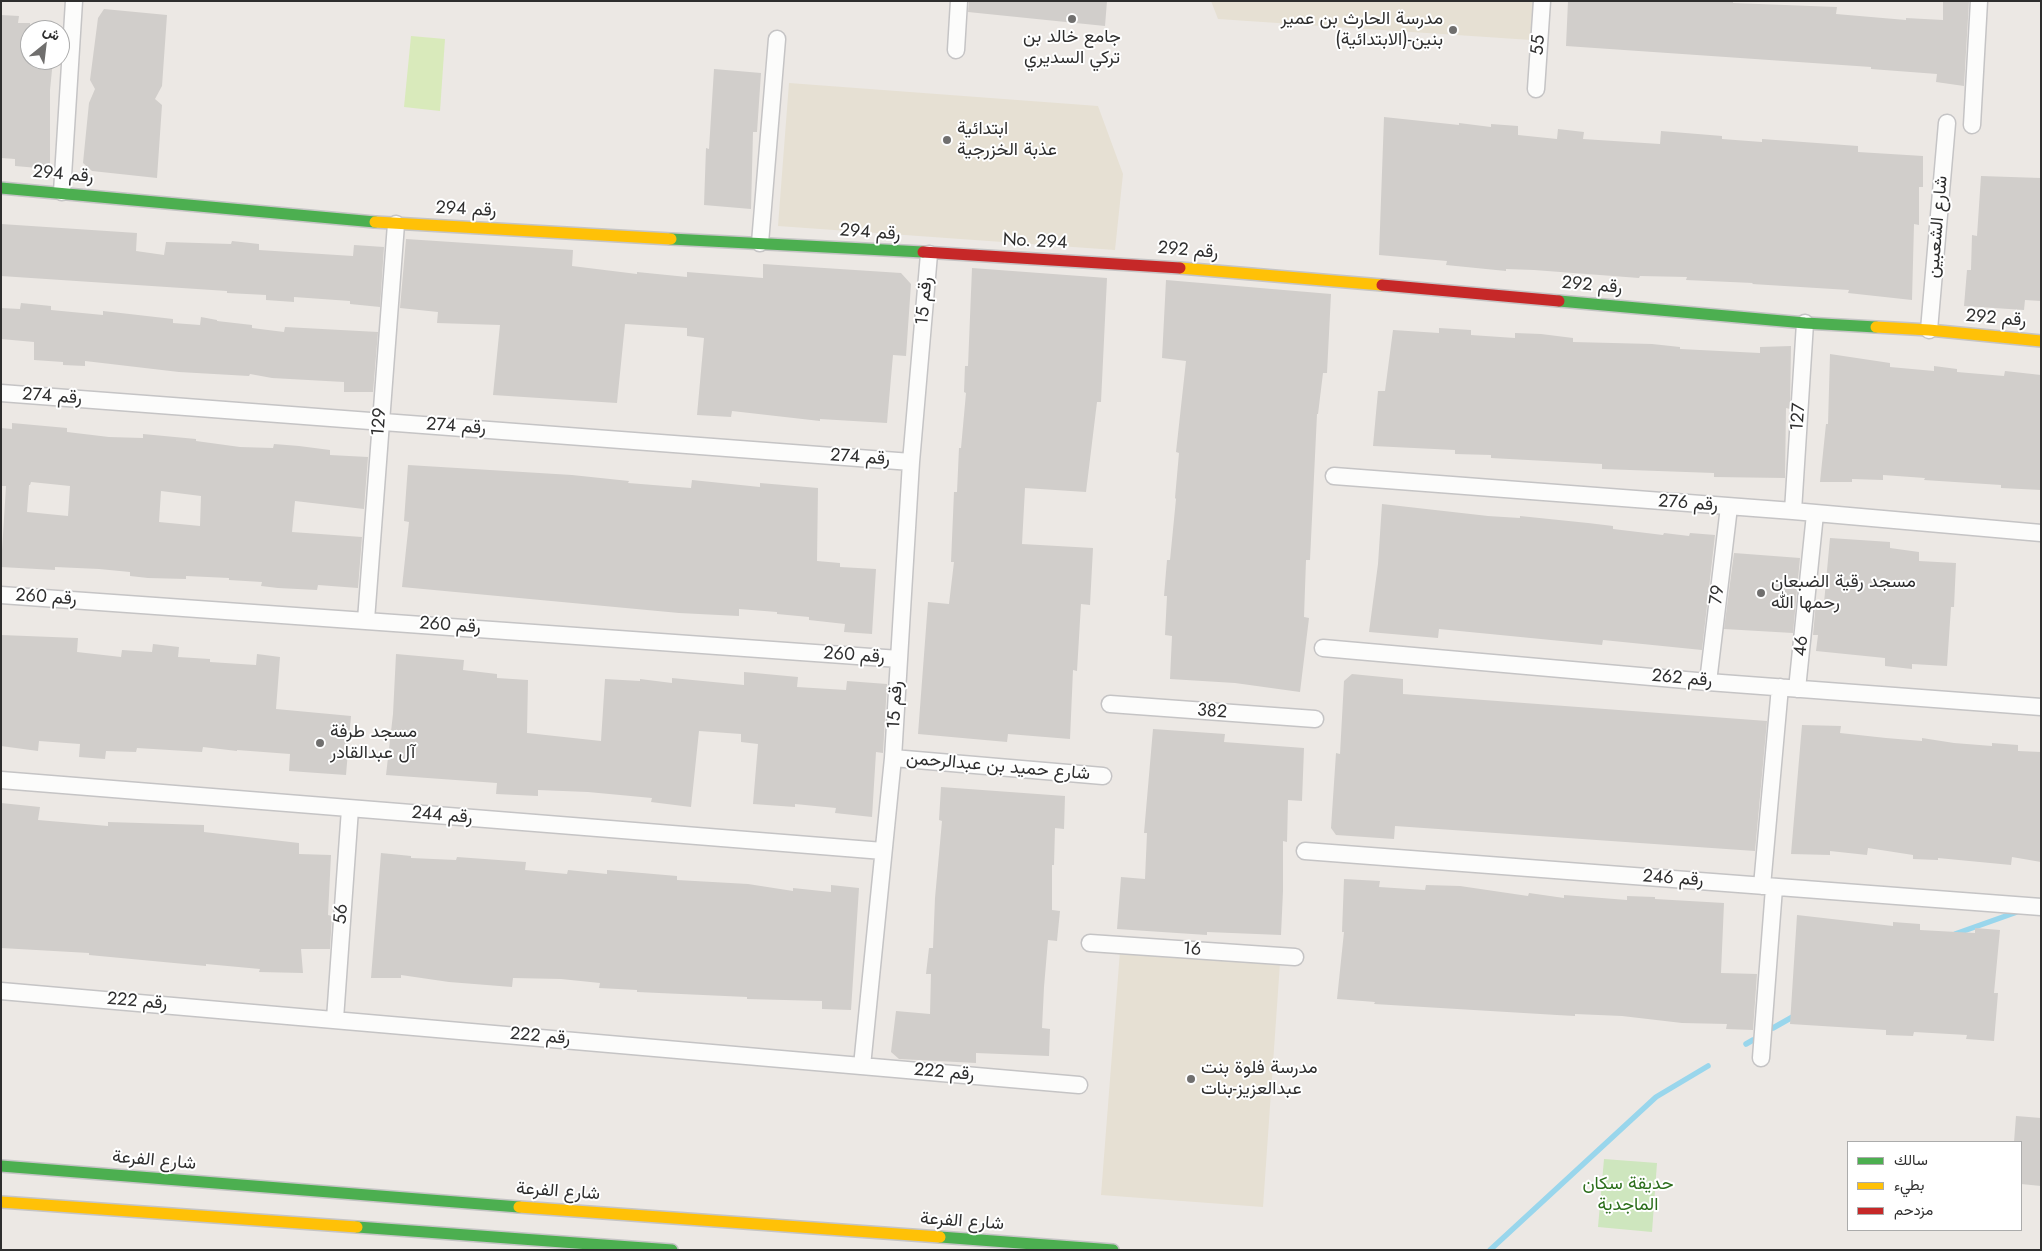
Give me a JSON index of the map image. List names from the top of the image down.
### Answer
{
  "streets": {
    "street": [
      "55",
      "رقم 294",
      "شارع الشعبين",
      "No. 294",
      "رقم 292",
      "رقم 15",
      "رقم 274",
      "127",
      "129",
      "رقم 276",
      "79",
      "رقم 260",
      "46",
      "رقم 262",
      "382",
      "شارع حميد بن عبدالرحمن",
      "رقم 244",
      "رقم 246",
      "56",
      "16",
      "رقم 222",
      "شارع الفرعة"
    ]
  },
  "crossings": [
    ["رقم 294", "No. 294"],
    ["رقم 294", "رقم 15"],
    ["رقم 294", "129"],
    ["شارع الشعبين", "رقم 292"],
    ["No. 294", "رقم 292"],
    ["No. 294", "رقم 15"],
    ["رقم 292", "127"],
    ["رقم 15", "رقم 274"],
    ["رقم 15", "رقم 260"],
    ["رقم 15", "شارع حميد بن عبدالرحمن"],
    ["رقم 15", "رقم 244"],
    ["رقم 15", "رقم 222"],
    ["رقم 274", "129"],
    ["127", "رقم 276"],
    ["129", "رقم 260"],
    ["رقم 276", "79"],
    ["رقم 276", "46"],
    ["79", "رقم 262"],
    ["46", "رقم 262"],
    ["رقم 244", "56"],
    ["56", "رقم 222"]
  ],
  "parks": ["حديقة سكان الماجدية"],
  "places": [
    "جامع خالد بن تركي السديري",
    "مدرسة الحارث بن عمير (الابتدائية)-بنين",
    "ابتدائية عذبة الخزرجية",
    "مسجد رقية الضبعان رحمها الله",
    "مسجد طرفة آل عبدالقادر",
    "مدرسة فلوة بنت عبدالعزيز-بنات"
  ],
  "legend": ["سالك", "بطيء", "مزدحم"],
  "north": "top right"
}
